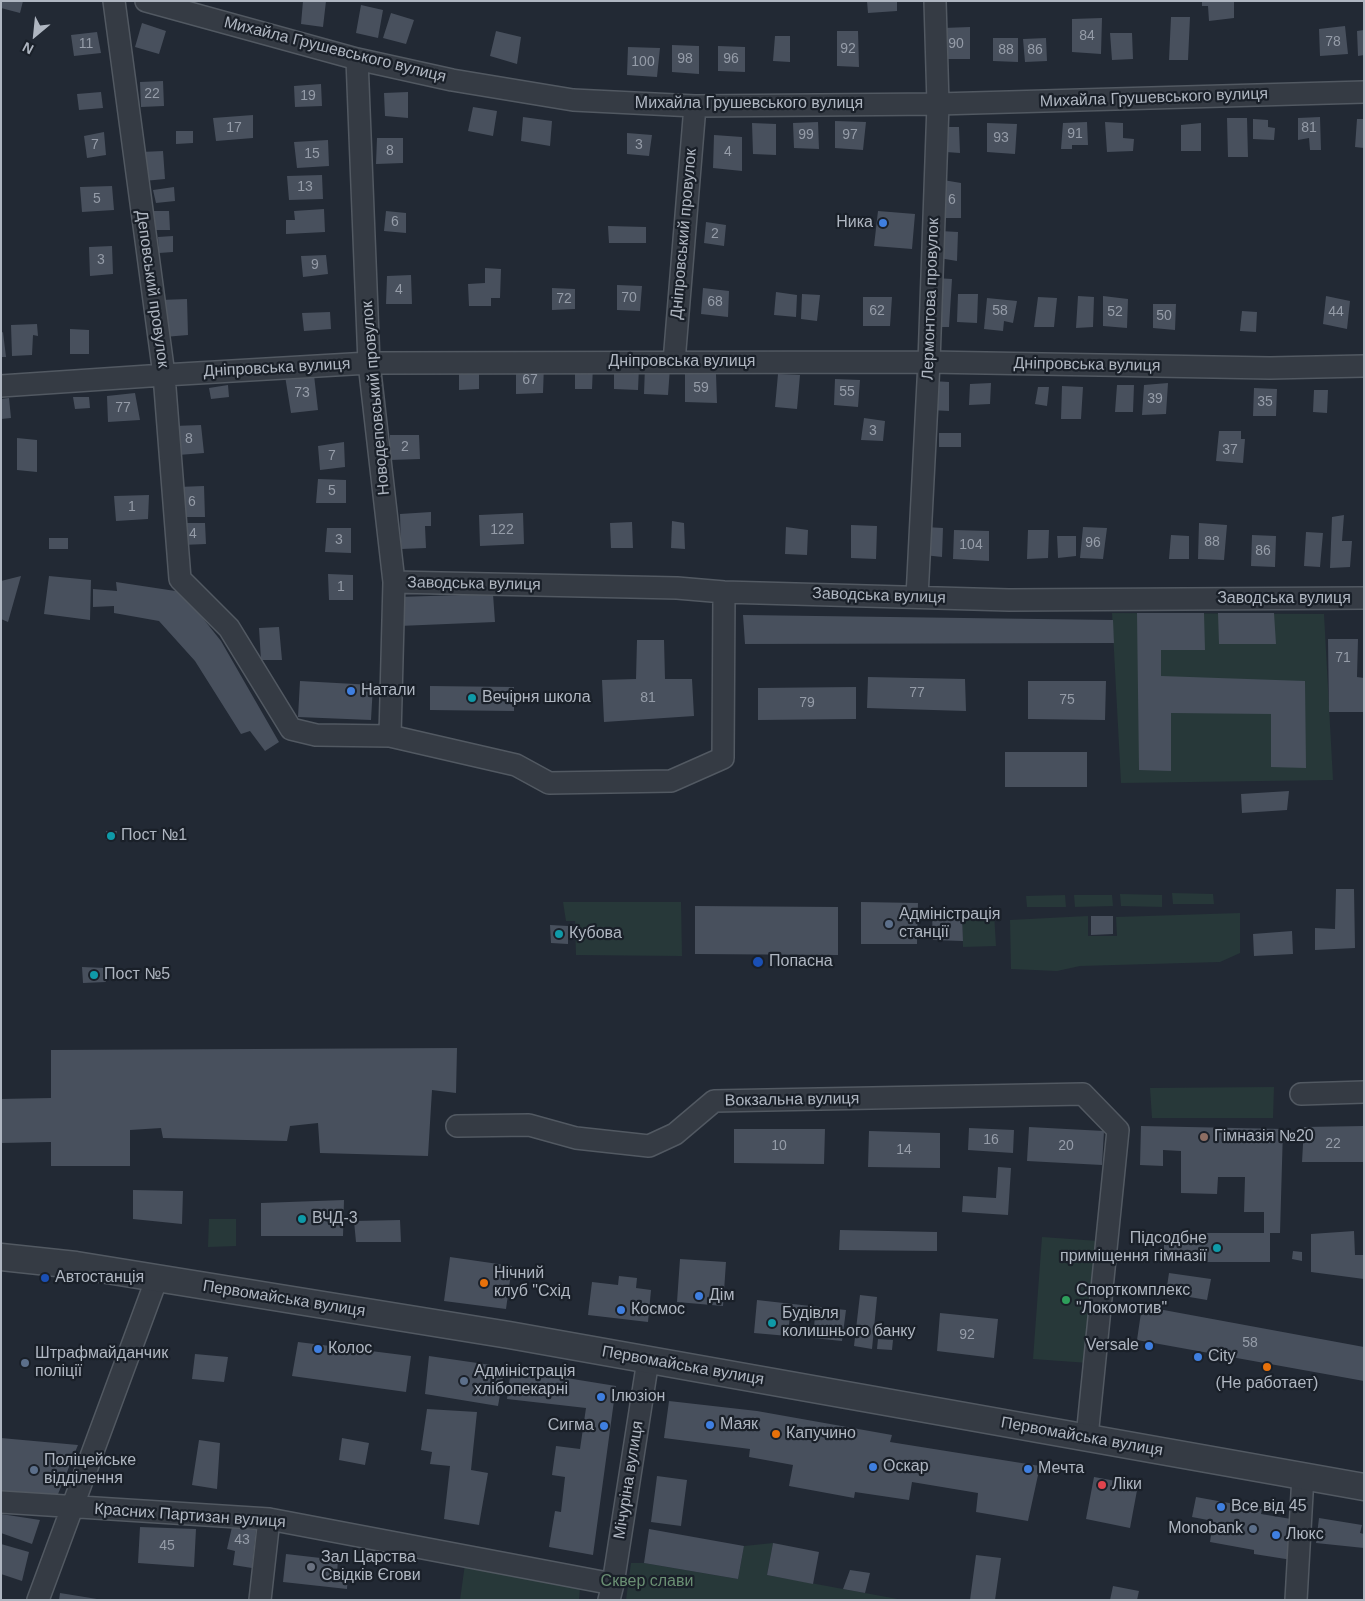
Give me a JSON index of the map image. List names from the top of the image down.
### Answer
{
  "streets": {
    "street": [
      "Михайла Грушевського вулиця",
      "Дніпровський провулок",
      "Деповський провулок",
      "Лермонтова провулок",
      "Дніпровська вулиця",
      "Новодеповський провулок",
      "Заводська вулиця",
      "Вокзальна вулиця",
      "Первомайська вулиця",
      "Мічуріна вулиця",
      "Красних Партизан вулиця"
    ]
  },
  "crossings": [
    ["Михайла Грушевського вулиця", "Дніпровський провулок"],
    ["Михайла Грушевського вулиця", "Лермонтова провулок"],
    ["Михайла Грушевського вулиця", "Новодеповський провулок"],
    ["Дніпровський провулок", "Дніпровська вулиця"],
    ["Деповський провулок", "Дніпровська вулиця"],
    ["Деповський провулок", "Новодеповський провулок"],
    ["Лермонтова провулок", "Дніпровська вулиця"],
    ["Лермонтова провулок", "Заводська вулиця"],
    ["Дніпровська вулиця", "Новодеповський провулок"],
    ["Новодеповський провулок", "Заводська вулиця"],
    ["Вокзальна вулиця", "Первомайська вулиця"],
    ["Первомайська вулиця", "Мічуріна вулиця"],
    ["Мічуріна вулиця", "Красних Партизан вулиця"]
  ],
  "parks": ["Сквер слави"],
  "places": [
    "Ника",
    "Натали",
    "Вечірня школа",
    "Пост №1",
    "Адміністрація станції",
    "Кубова",
    "Попасна",
    "Пост №5",
    "Гімназія №20",
    "ВЧД-3",
    "Підсодбне приміщення гімназії",
    "Автостанція",
    "Нічний клуб \"Схід",
    "Дім",
    "Спорткомплекс \"Локомотив\"",
    "Космос",
    "Будівля колишнього банку",
    "Versale",
    "Колос",
    "City",
    "Штрафмайданчик поліції",
    "(Не работает)",
    "Адміністрація хлібопекарні",
    "Ілюзіон",
    "Маяк",
    "Сигма",
    "Капучино",
    "Оскар",
    "Мечта",
    "Поліцейське відділення",
    "Ліки",
    "Все від 45",
    "Monobank",
    "Люкс",
    "Зал Царства Свідків Єгови"
  ],
  "house_numbers": [
    "84",
    "78",
    "11",
    "90",
    "92",
    "88",
    "86",
    "98",
    "96",
    "100",
    "22",
    "19",
    "17",
    "81",
    "91",
    "99",
    "97",
    "93",
    "7",
    "3",
    "8",
    "4",
    "15",
    "13",
    "5",
    "6",
    "6",
    "2",
    "3",
    "9",
    "4",
    "70",
    "72",
    "68",
    "62",
    "58",
    "52",
    "44",
    "50",
    "67",
    "59",
    "55",
    "73",
    "39",
    "35",
    "77",
    "3",
    "8",
    "2",
    "37",
    "7",
    "5",
    "6",
    "1",
    "122",
    "4",
    "3",
    "88",
    "96",
    "104",
    "86",
    "1",
    "71",
    "77",
    "81",
    "75",
    "79",
    "16",
    "22",
    "10",
    "20",
    "14",
    "92",
    "58",
    "43",
    "45"
  ],
  "north": "bottom left"
}
